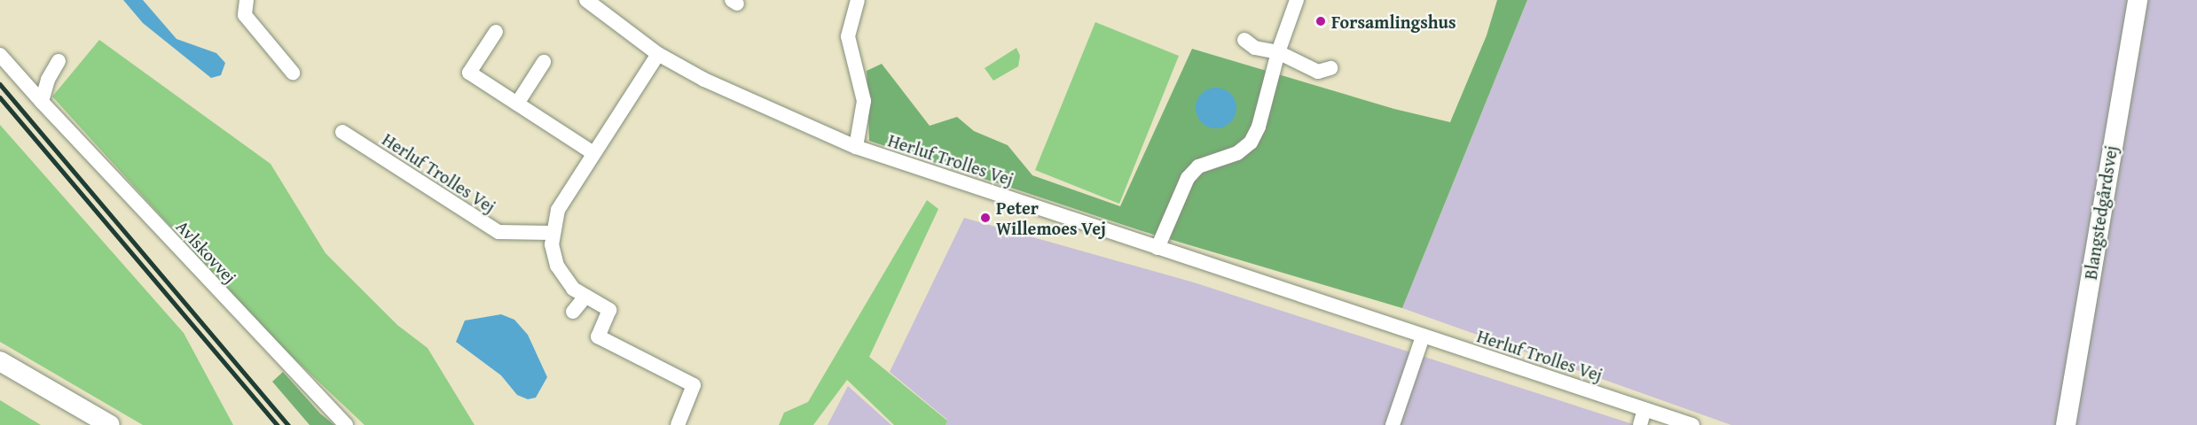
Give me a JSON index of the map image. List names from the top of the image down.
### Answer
{
  "streets": {
    "street": ["Herluf Trolles Vej", "Blangstedgårdsvej", "Avlskovvej"]
  },
  "places": ["Forsamlingshus", "Peter Willemoes Vej"]
}
